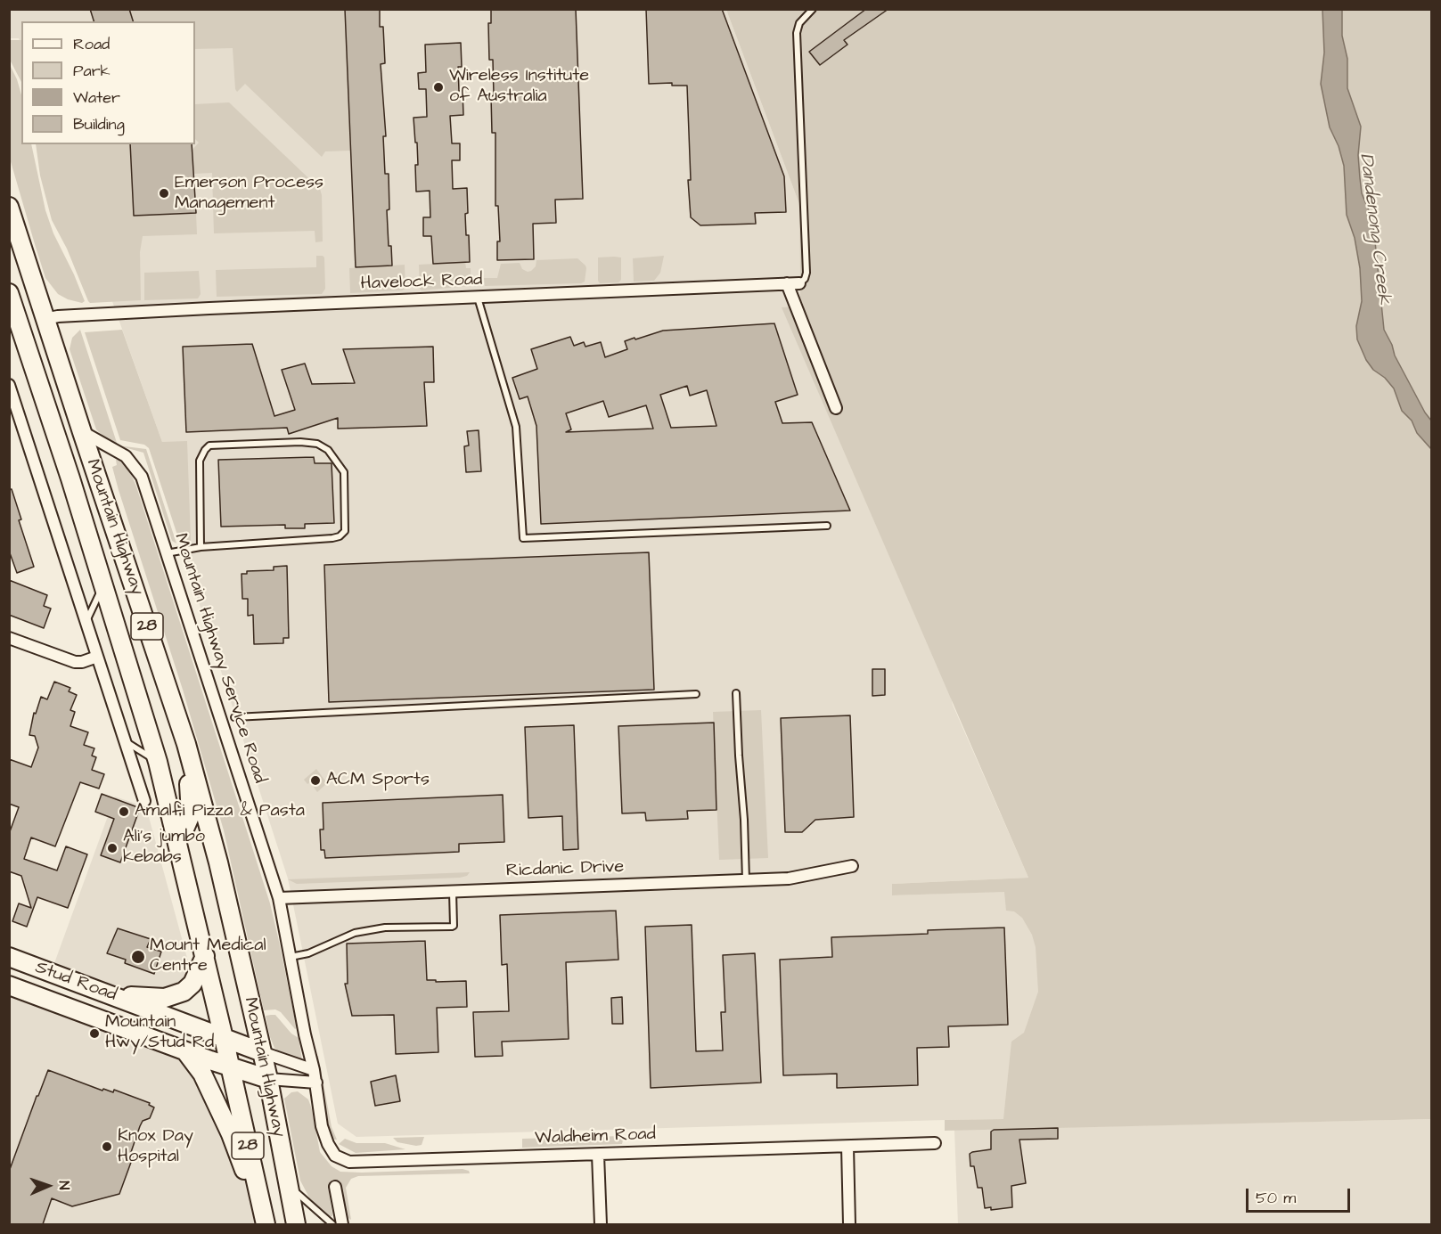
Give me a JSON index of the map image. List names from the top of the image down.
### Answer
{
  "streets": {
    "main road": ["Mountain Highway", "28", "Stud Road"],
    "street": [
      "Havelock Road",
      "Mountain Highway Service Road",
      "Ricdanic Drive",
      "Waldheim Road"
    ]
  },
  "crossings": [
    ["Havelock Road", "Mountain Highway"],
    ["Mountain Highway", "Mountain Highway Service Road"],
    ["Mountain Highway", "Stud Road"],
    ["Mountain Highway Service Road", "Ricdanic Drive"],
    ["Mountain Highway Service Road", "Waldheim Road"]
  ],
  "water": ["Dandenong Creek"],
  "places": [
    "Wireless Institute of Australia",
    "Emerson Process Management",
    "ACM Sports",
    "Amalfi Pizza & Pasta",
    "Ali’s jumbo kebabs",
    "Mount Medical Centre",
    "Mountain Hwy/Stud Rd",
    "Knox Day Hospital"
  ],
  "legend": [
    "Road",
    "Park",
    "Water",
    "Building"
  ],
  "scale_bar": "50 m",
  "north": "right"
}
